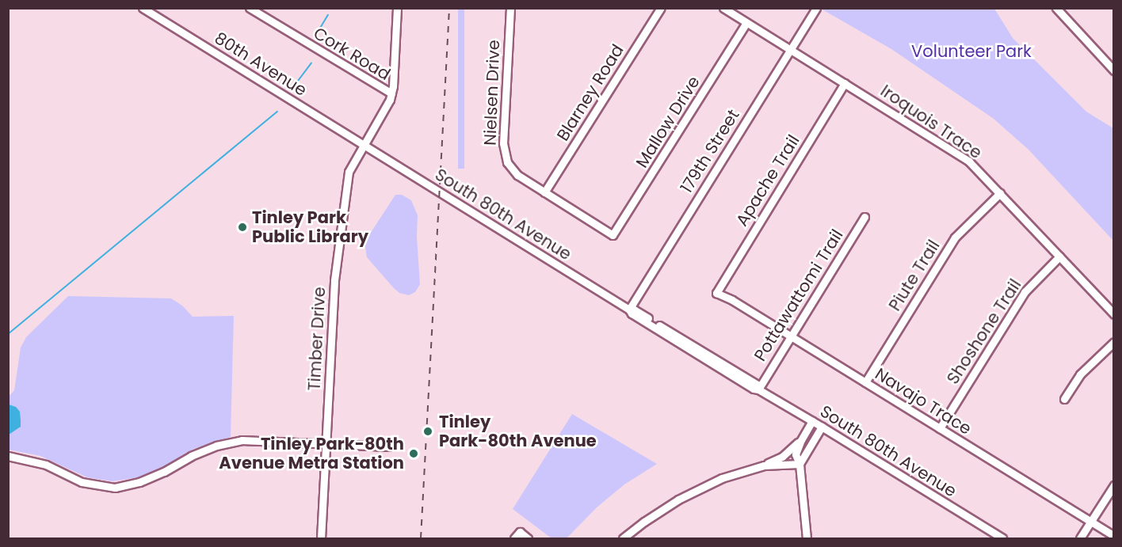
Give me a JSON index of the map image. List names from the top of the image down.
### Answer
{
  "streets": {
    "street": [
      "Cork Road",
      "80th Avenue",
      "Nielsen Drive",
      "Blarney Road",
      "Mallow Drive",
      "Iroquois Trace",
      "179th Street",
      "Apache Trail",
      "South 80th Avenue",
      "Piute Trail",
      "Pottawattomi Trail",
      "Shoshone Trail",
      "Timber Drive",
      "Navajo Trace"
    ]
  },
  "crossings": [
    ["Cork Road", "Timber Drive"],
    ["80th Avenue", "South 80th Avenue"],
    ["80th Avenue", "Timber Drive"],
    ["Nielsen Drive", "Blarney Road"],
    ["Nielsen Drive", "Mallow Drive"],
    ["Mallow Drive", "Iroquois Trace"],
    ["Iroquois Trace", "179th Street"],
    ["Iroquois Trace", "Apache Trail"],
    ["Iroquois Trace", "Piute Trail"],
    ["Iroquois Trace", "Shoshone Trail"],
    ["179th Street", "South 80th Avenue"],
    ["Apache Trail", "Navajo Trace"],
    ["South 80th Avenue", "Pottawattomi Trail"],
    ["South 80th Avenue", "Timber Drive"],
    ["Piute Trail", "Navajo Trace"],
    ["Pottawattomi Trail", "Navajo Trace"],
    ["Shoshone Trail", "Navajo Trace"]
  ],
  "parks": ["Volunteer Park"],
  "places": ["Tinley Park Public Library", "Tinley Park-80th Avenue", "Tinley Park-80th Avenue Metra Station"]
}
